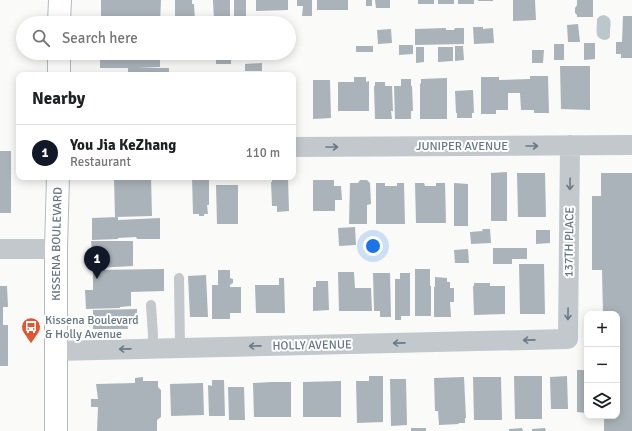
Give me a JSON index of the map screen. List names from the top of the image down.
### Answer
{
  "streets": {
    "main road": ["KISSENA BOULEVARD"],
    "street": ["JUNIPER AVENUE", "137TH PLACE", "HOLLY AVENUE"]
  },
  "crossings": [
    ["JUNIPER AVENUE", "137TH PLACE"],
    ["137TH PLACE", "HOLLY AVENUE"],
    ["KISSENA BOULEVARD", "HOLLY AVENUE"]
  ],
  "one_way": ["JUNIPER AVENUE", "137TH PLACE", "HOLLY AVENUE"],
  "places": {
    "bus stop": ["Kissena Boulevard & Holly Avenue"]
  },
  "page": {
    "search": "Search here",
    "heading": "Nearby",
    "list": [
      {
        "mark": "1",
        "name": "You Jia KeZhang",
        "note": "Restaurant",
        "value": "110 m"
      }
    ],
    "pins": "1",
    "map_buttons": ["+", "−"]
  }
}
